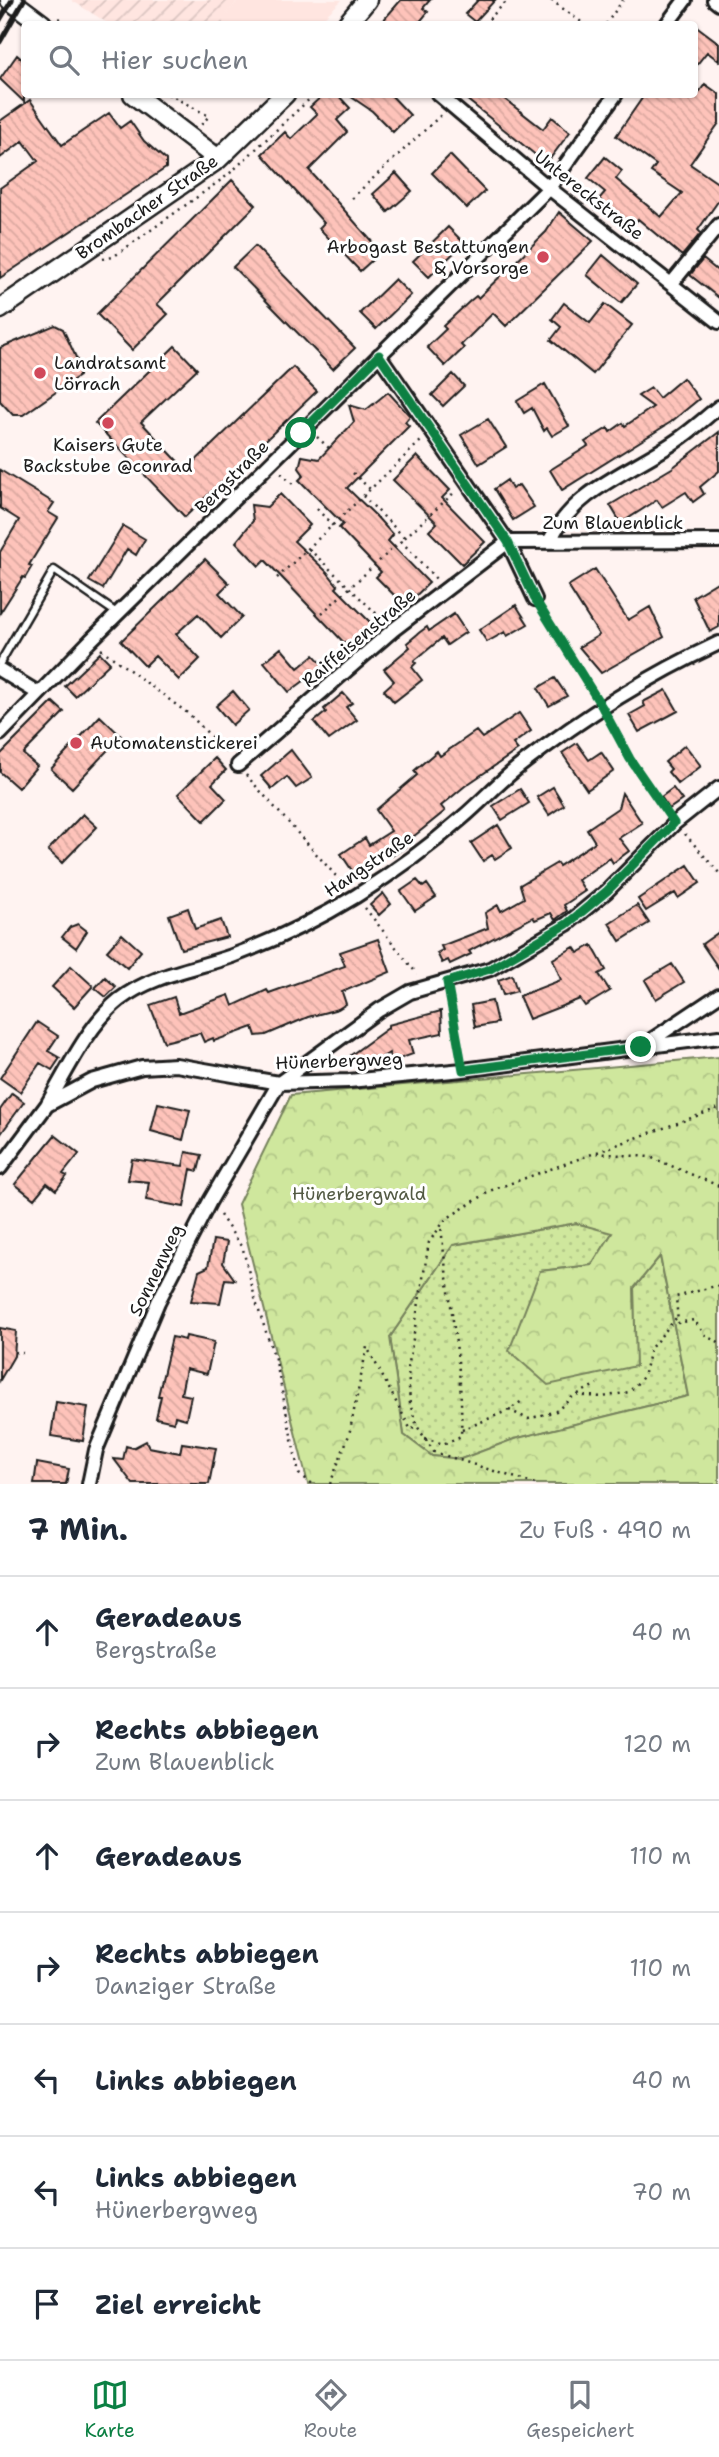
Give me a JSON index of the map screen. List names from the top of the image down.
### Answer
{
  "streets": {
    "main road": ["Brombacher Straße"],
    "street": [
      "Untereckstraße",
      "Bergstraße",
      "Zum Blauenblick",
      "Raiffeisenstraße",
      "Hangstraße",
      "Hünerbergweg",
      "Sonnenweg"
    ]
  },
  "crossings": [
    ["Untereckstraße", "Bergstraße"],
    ["Zum Blauenblick", "Raiffeisenstraße"],
    ["Hangstraße", "Hünerbergweg"],
    ["Hünerbergweg", "Sonnenweg"]
  ],
  "parks": ["Hünerbergwald"],
  "places": [
    "Arbogast Bestattungen & Vorsorge",
    "Landratsamt Lörrach",
    "Kaisers Gute Backstube @conrad",
    "Automatenstickerei"
  ],
  "page": {
    "search": "Hier suchen",
    "heading": ["7 Min.", "Zu Fuß · 490 m"],
    "list": [
      ["Geradeaus", "Bergstraße", "40 m"],
      ["Rechts abbiegen", "Zum Blauenblick", "120 m"],
      ["Geradeaus", "110 m"],
      ["Rechts abbiegen", "Danziger Straße", "110 m"],
      ["Links abbiegen", "40 m"],
      ["Links abbiegen", "Hünerbergweg", "70 m"],
      "Ziel erreicht"
    ],
    "nav": ["Karte", "Route", "Gespeichert"]
  }
}
